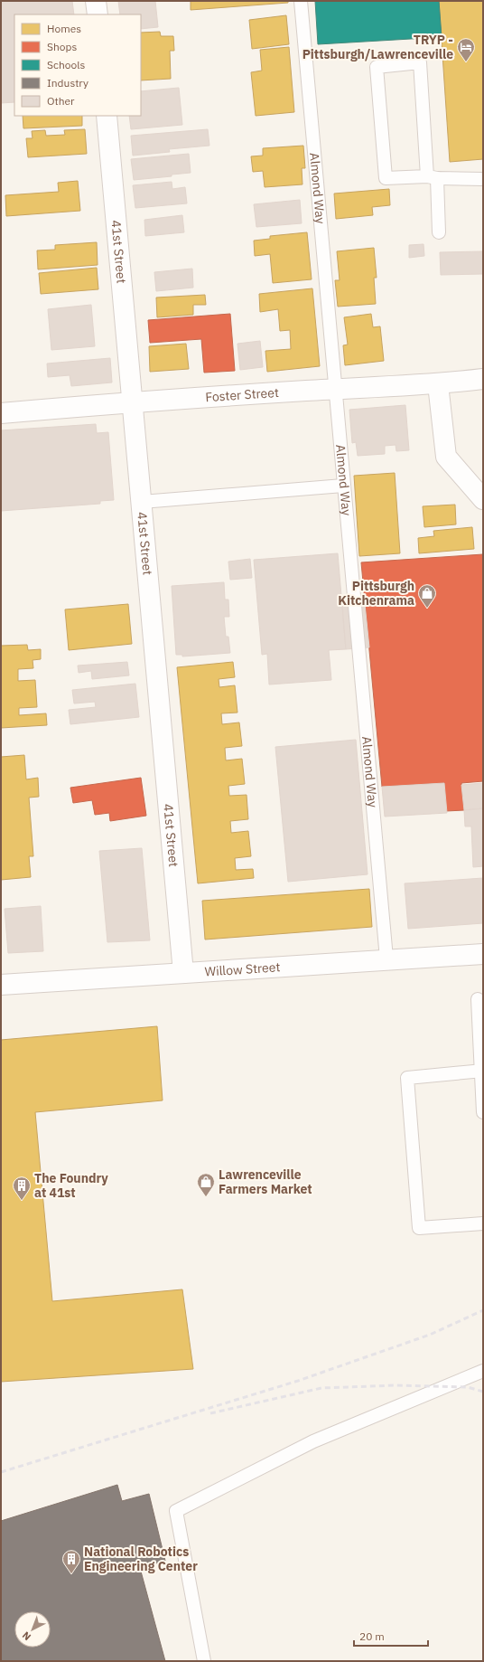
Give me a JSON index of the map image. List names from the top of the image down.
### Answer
{
  "streets": {
    "street": ["41st Street", "Foster Street", "Willow Street"],
    "lane": ["Almond Way"]
  },
  "crossings": [
    ["Almond Way", "Foster Street"],
    ["Almond Way", "Willow Street"],
    ["41st Street", "Foster Street"],
    ["41st Street", "Willow Street"]
  ],
  "places": {
    "hotel": ["TRYP - Pittsburgh/Lawrenceville"],
    "shop": ["Pittsburgh Kitchenrama", "Lawrenceville Farmers Market"],
    "building": ["The Foundry at 41st", "National Robotics Engineering Center"]
  },
  "legend": [
    "Homes",
    "Shops",
    "Schools",
    "Industry",
    "Other"
  ],
  "scale_bar": "20 m",
  "north": "bottom left"
}
